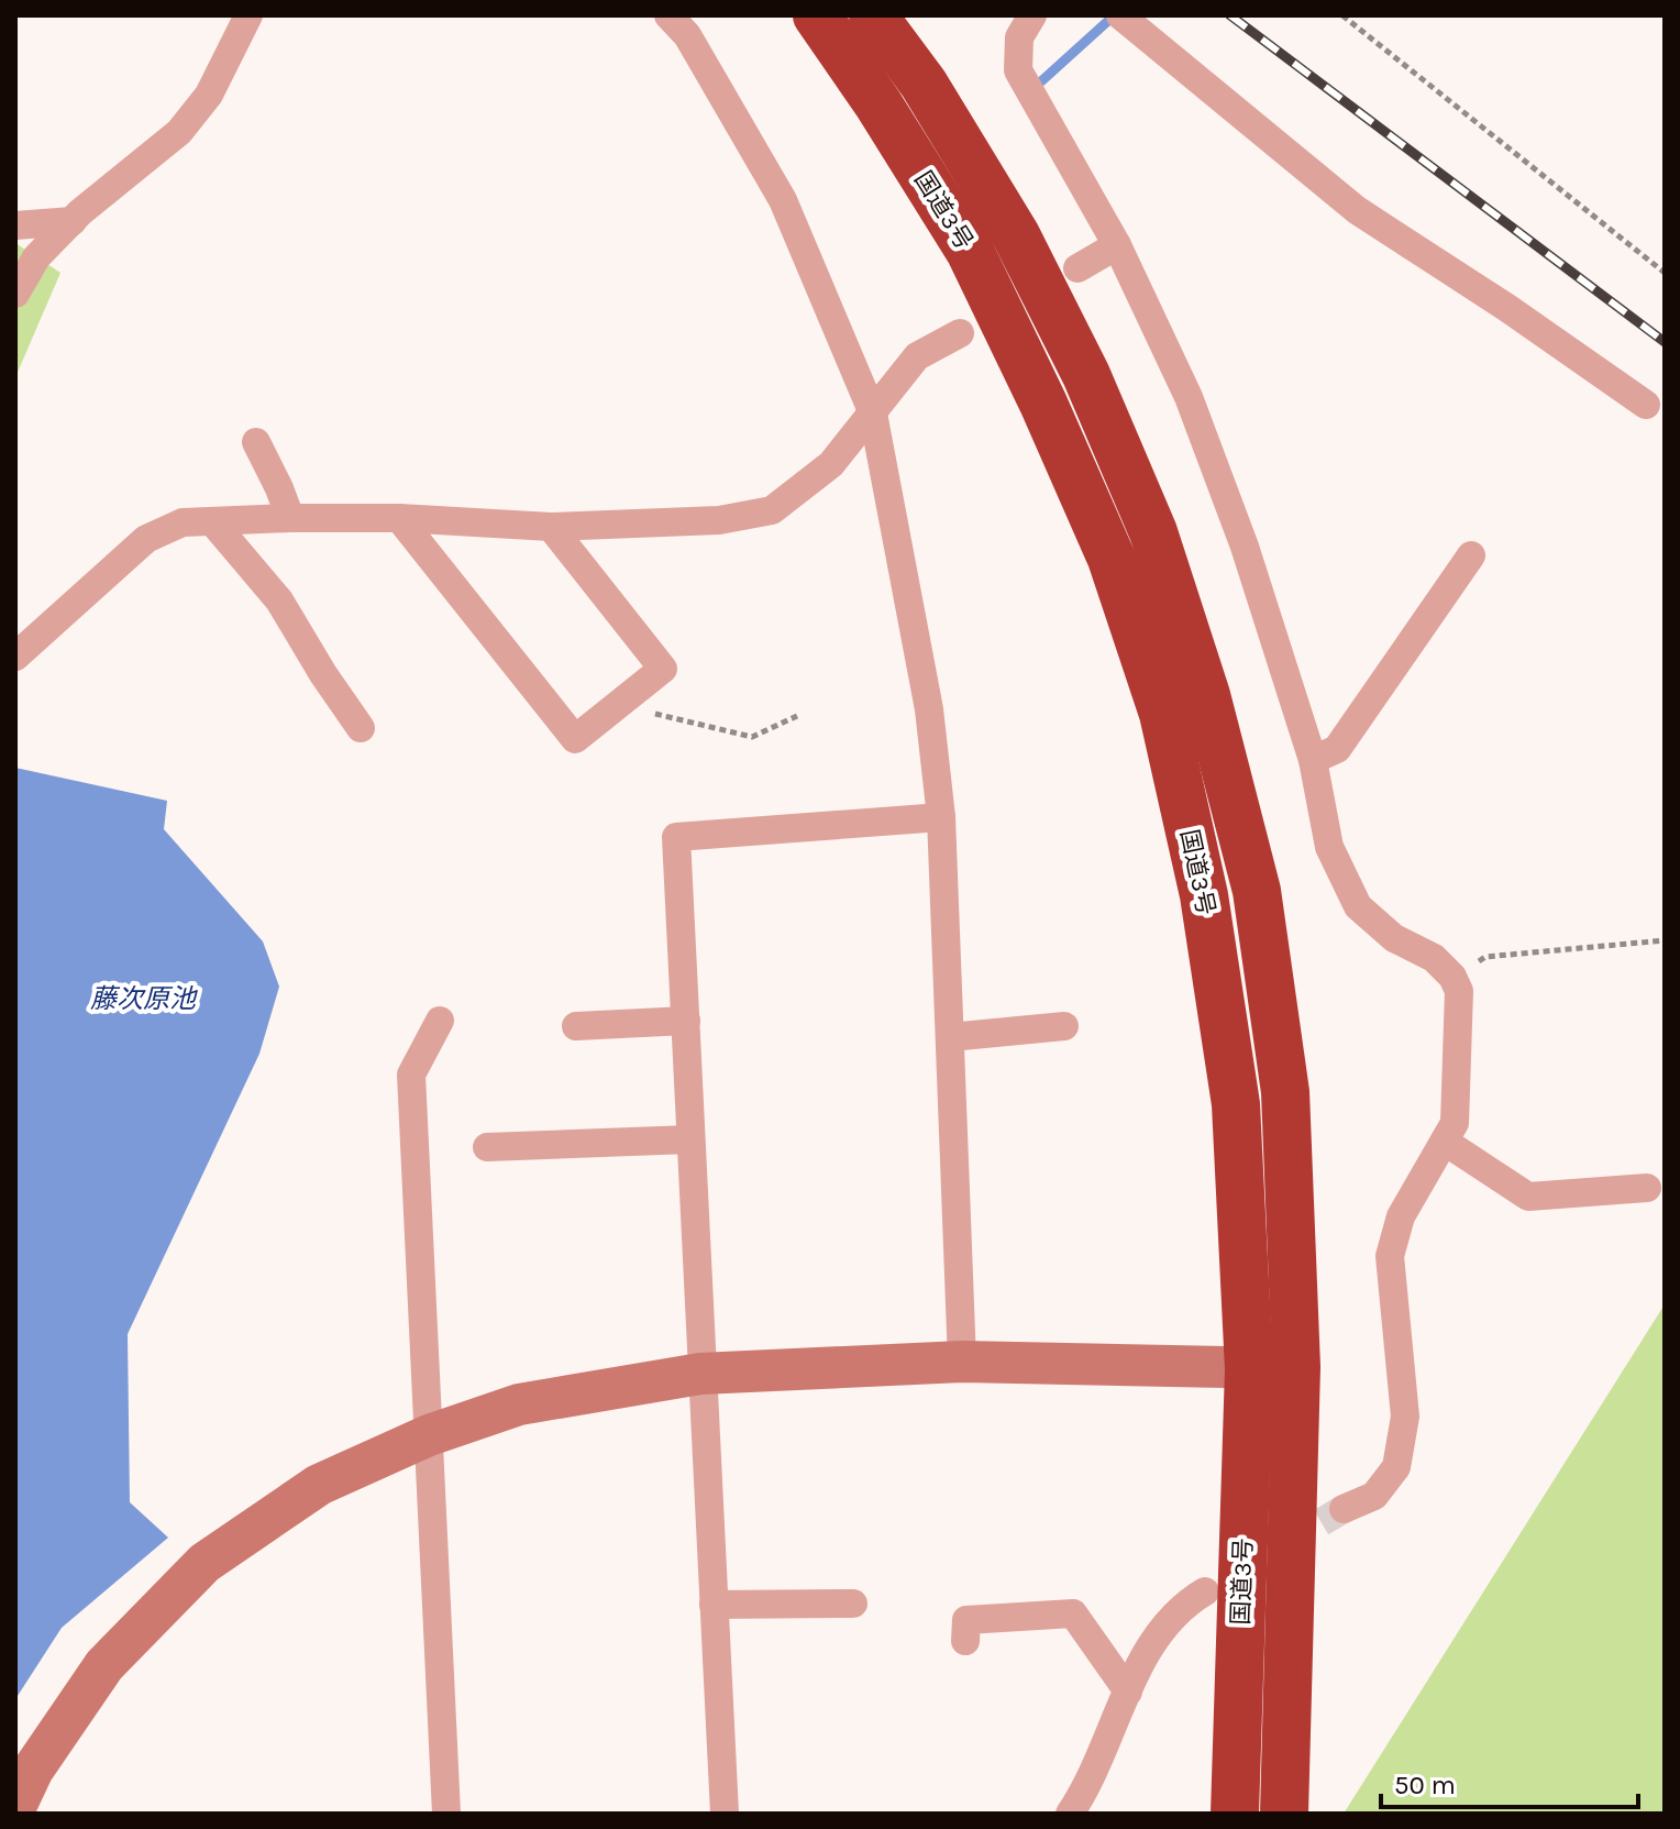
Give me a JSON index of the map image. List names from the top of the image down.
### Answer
{
  "streets": {
    "highway": ["国道3号"]
  },
  "water": ["藤次原池"],
  "scale_bar": "50 m"
}
